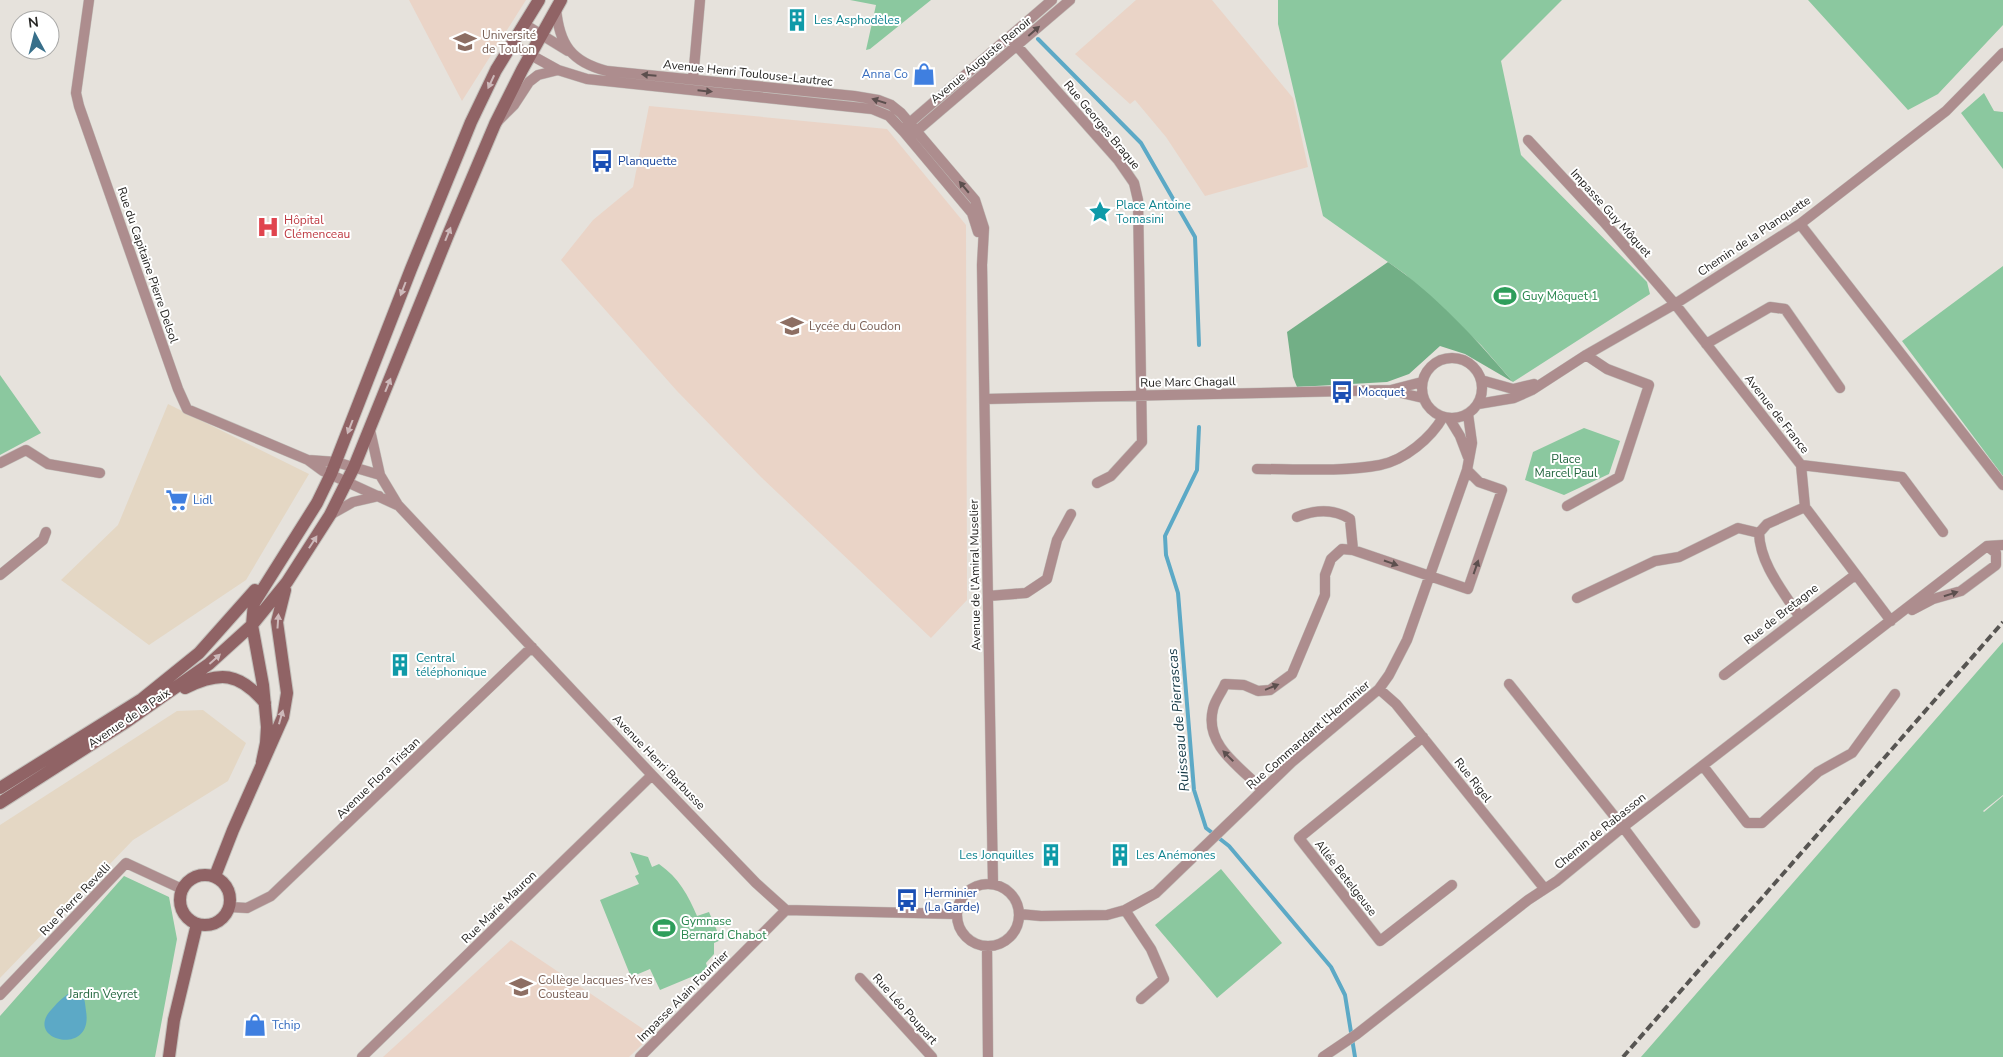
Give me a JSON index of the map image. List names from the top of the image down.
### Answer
{
  "streets": {
    "main road": ["Avenue de la Paix"],
    "street": [
      "Avenue Auguste Renoir",
      "Avenue Henri Toulouse-Lautrec",
      "Rue Georges Braque",
      "Impasse Guy Môquet",
      "Chemin de la Planquette",
      "Rue du Capitaine Pierre Delsol",
      "Rue Marc Chagall",
      "Avenue de France",
      "Avenue de l'Amiral Muselier",
      "Rue de Bretagne",
      "Rue Commandant l'Herminier",
      "Avenue Henri Barbusse",
      "Avenue Flora Tristan",
      "Rue Rigel",
      "Chemin de Rabasson",
      "Allée Betelgeuse",
      "Rue Pierre Revelli",
      "Rue Marie Mauron",
      "Impasse Alain Fournier",
      "Rue Léo Poupart"
    ]
  },
  "crossings": [
    ["Avenue Auguste Renoir", "Avenue Henri Toulouse-Lautrec"],
    ["Avenue Auguste Renoir", "Rue Georges Braque"],
    ["Avenue Auguste Renoir", "Avenue de l'Amiral Muselier"],
    ["Avenue Henri Toulouse-Lautrec", "Avenue de l'Amiral Muselier"],
    ["Rue Georges Braque", "Rue Marc Chagall"],
    ["Impasse Guy Môquet", "Chemin de la Planquette"],
    ["Impasse Guy Môquet", "Avenue de France"],
    ["Chemin de la Planquette", "Rue Marc Chagall"],
    ["Chemin de la Planquette", "Avenue de France"],
    ["Chemin de la Planquette", "Rue Commandant l'Herminier"],
    ["Rue du Capitaine Pierre Delsol", "Avenue Henri Barbusse"],
    ["Rue Marc Chagall", "Avenue de l'Amiral Muselier"],
    ["Rue Marc Chagall", "Rue Commandant l'Herminier"],
    ["Avenue de l'Amiral Muselier", "Rue Commandant l'Herminier"],
    ["Rue Commandant l'Herminier", "Rue Rigel"],
    ["Avenue Henri Barbusse", "Avenue Flora Tristan"],
    ["Avenue Henri Barbusse", "Rue Marie Mauron"],
    ["Avenue Henri Barbusse", "Impasse Alain Fournier"],
    ["Avenue Flora Tristan", "Rue Pierre Revelli"],
    ["Rue Rigel", "Chemin de Rabasson"],
    ["Rue Rigel", "Allée Betelgeuse"]
  ],
  "water": ["Ruisseau de Pierrascas"],
  "parks": ["Place Marcel Paul", "Jardin Veyret"],
  "places": {
    "building": [
      "Les Asphodèles",
      "Central téléphonique",
      "Les Jonquilles",
      "Les Anémones"
    ],
    "school or university": ["Université de Toulon", "Lycée du Coudon", "Collège Jacques-Yves Cousteau"],
    "shop": ["Anna Co", "Tchip"],
    "bus stop": ["Planquette", "Mocquet", "Herminier (La Garde)"],
    "place": ["Place Antoine Tomasini"],
    "hospital": ["Hôpital Clémenceau"],
    "sports": ["Guy Môquet 1", "Gymnase Bernard Chabot"],
    "supermarket": ["Lidl"]
  },
  "north": "top"
}
